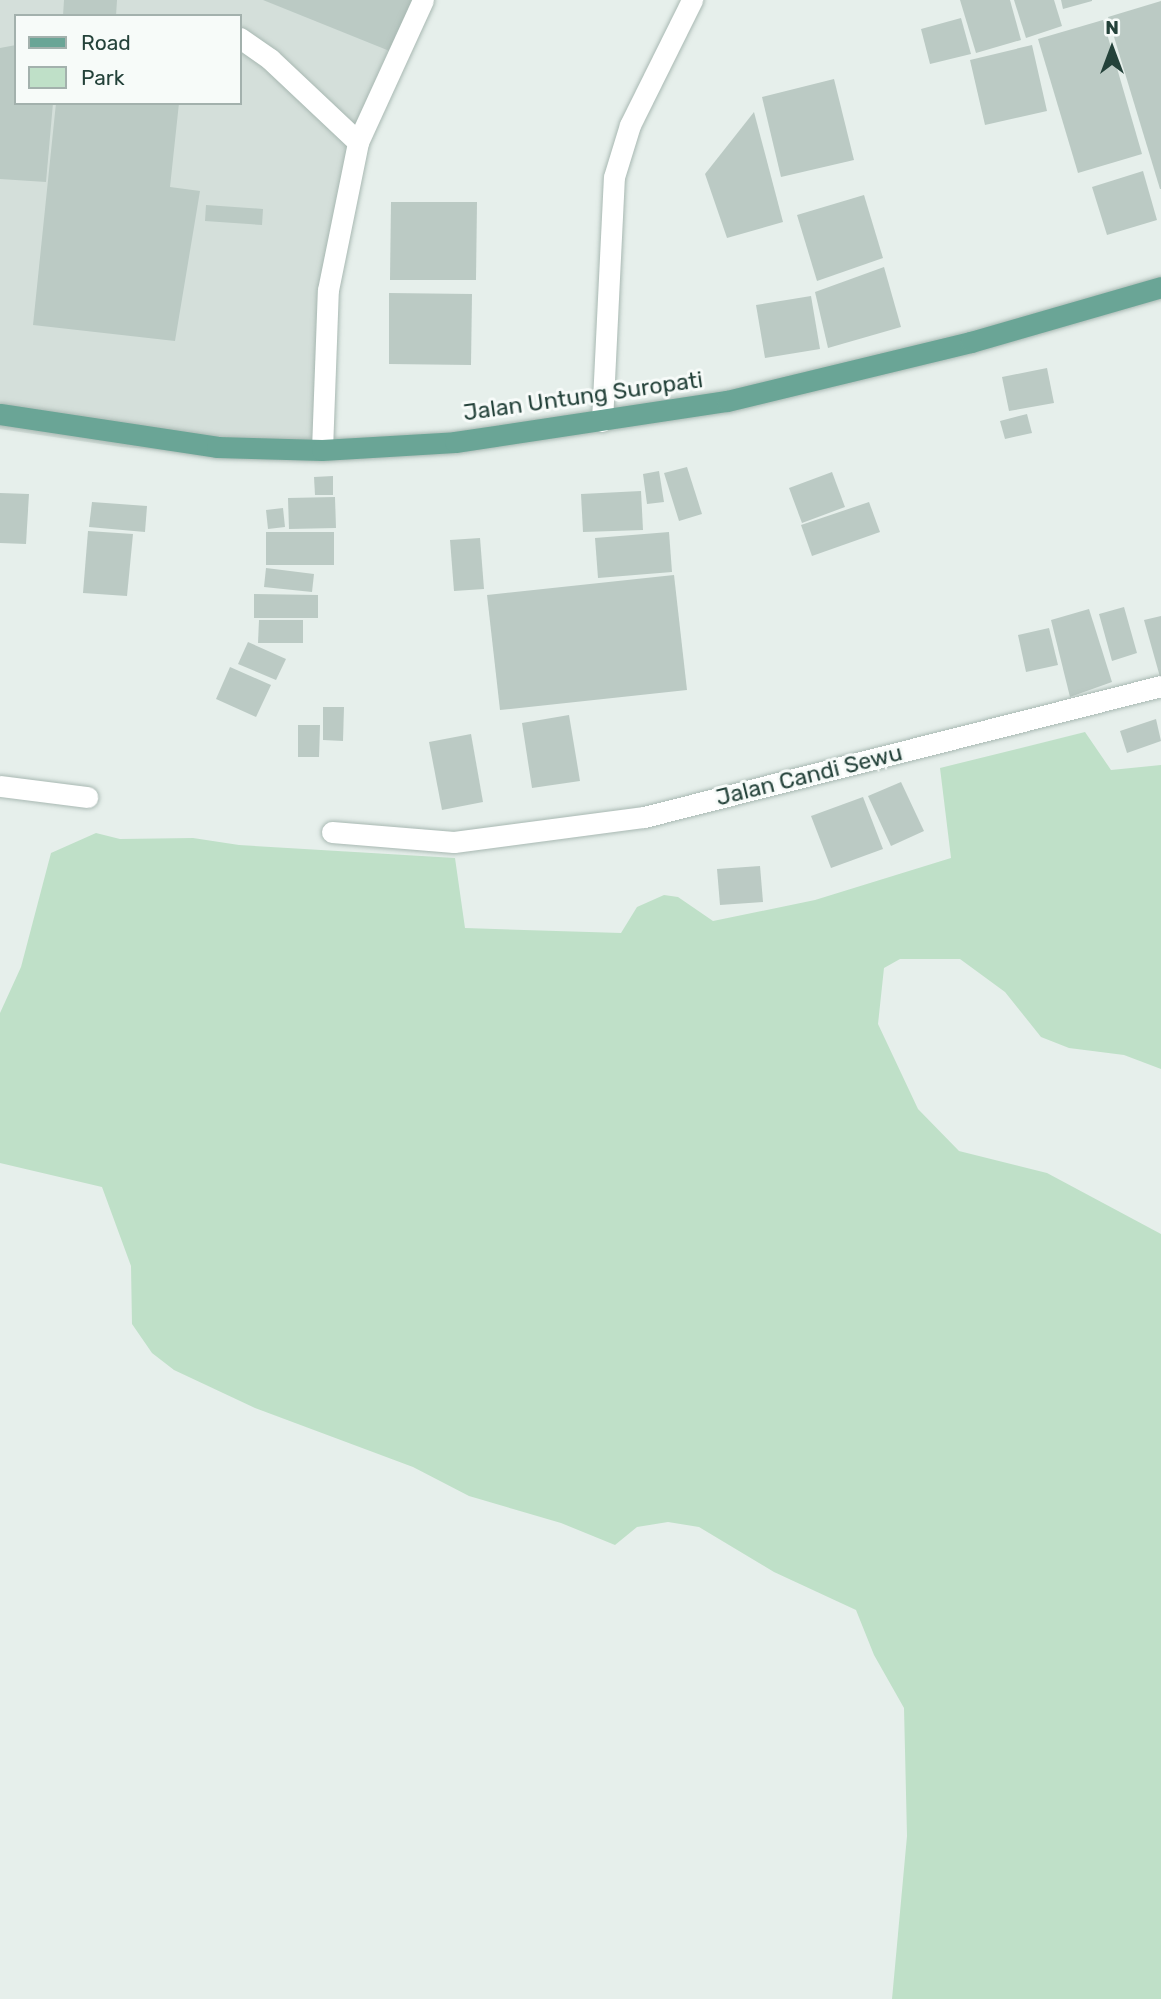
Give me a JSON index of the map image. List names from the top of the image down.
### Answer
{
  "streets": {
    "main road": ["Jalan Untung Suropati"],
    "street": ["Jalan Candi Sewu"]
  },
  "legend": ["Road", "Park"],
  "north": "top"
}
